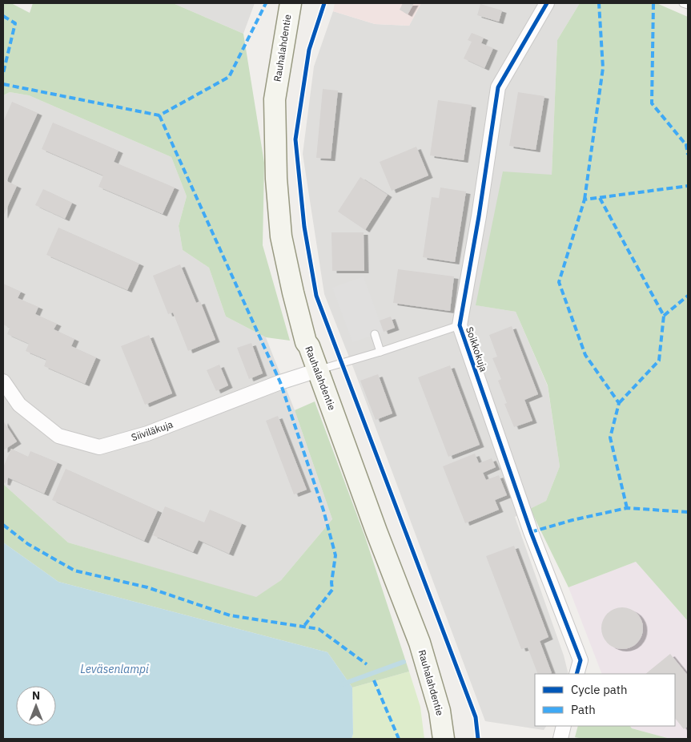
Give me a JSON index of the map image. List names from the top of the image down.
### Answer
{
  "streets": {
    "main road": ["Rauhalahdentie"],
    "street": ["Soikkokuja", "Siiviläkuja"]
  },
  "crossings": [
    ["Rauhalahdentie", "Siiviläkuja"]
  ],
  "water": ["Leväsenlampi"],
  "legend": ["Cycle path", "Path"],
  "north": "top"
}
